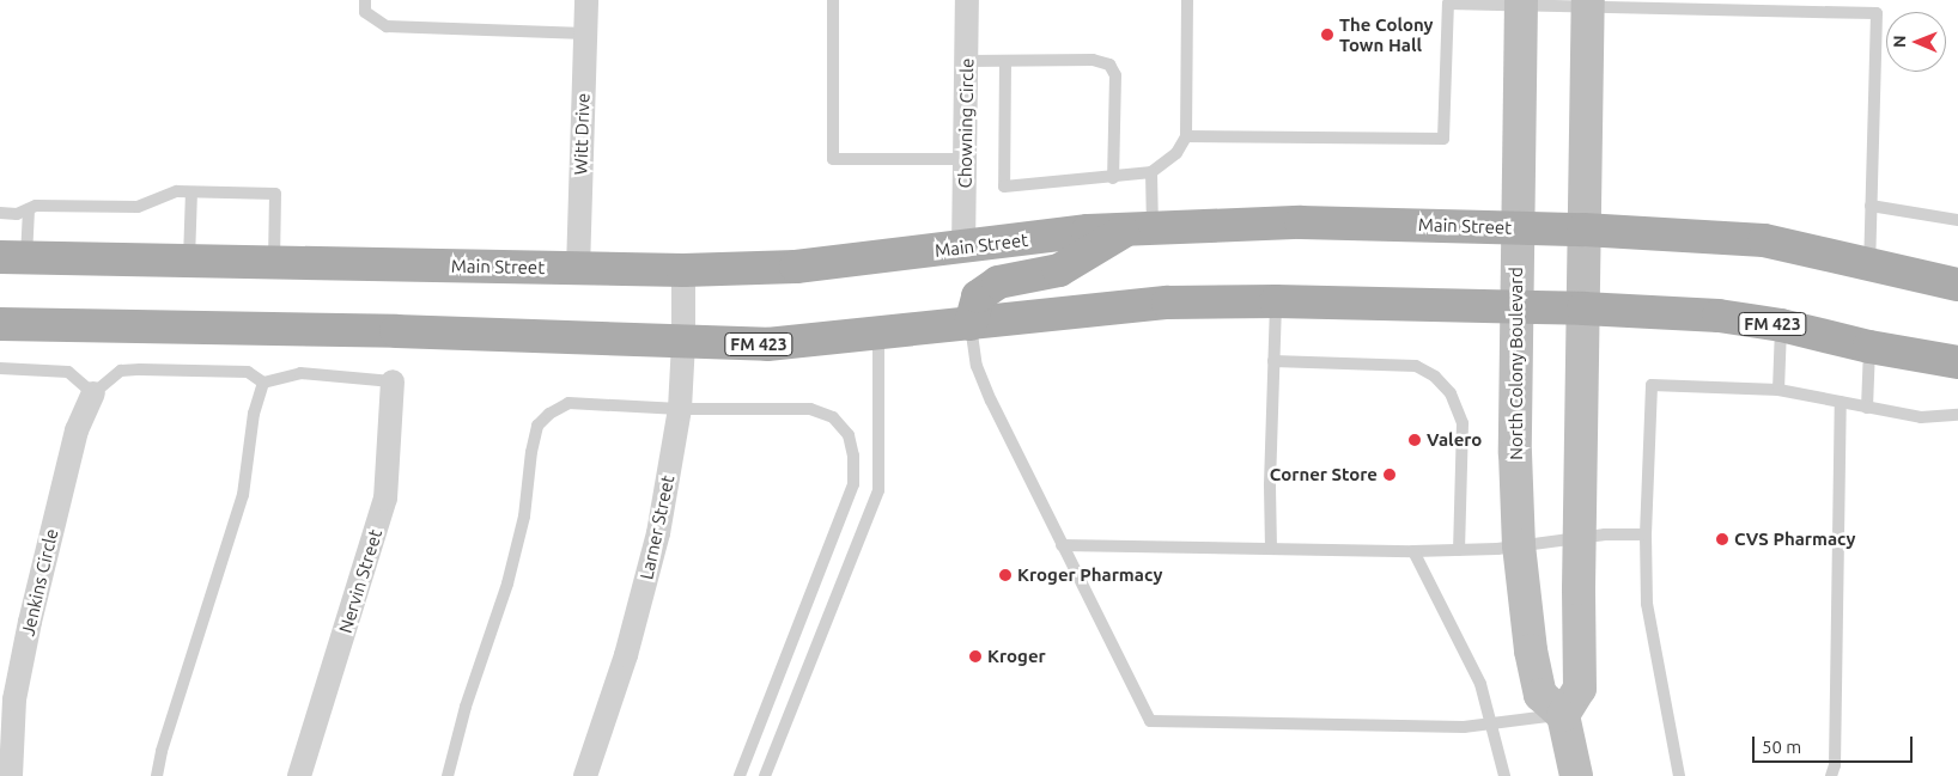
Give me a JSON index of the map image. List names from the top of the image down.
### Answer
{
  "streets": {
    "main road": ["Main Street", "FM 423", "North Colony Boulevard"],
    "street": [
      "Chowning Circle",
      "Witt Drive",
      "Larner Street",
      "Nervin Street",
      "Jenkins Circle"
    ]
  },
  "crossings": [
    ["Chowning Circle", "Main Street"],
    ["Witt Drive", "Main Street"],
    ["Main Street", "North Colony Boulevard"],
    ["Main Street", "Larner Street"],
    ["FM 423", "North Colony Boulevard"],
    ["FM 423", "Larner Street"]
  ],
  "places": [
    "The Colony Town Hall",
    "Valero",
    "Corner Store",
    "CVS Pharmacy",
    "Kroger Pharmacy",
    "Kroger"
  ],
  "scale_bar": "50 m",
  "north": "left"
}
